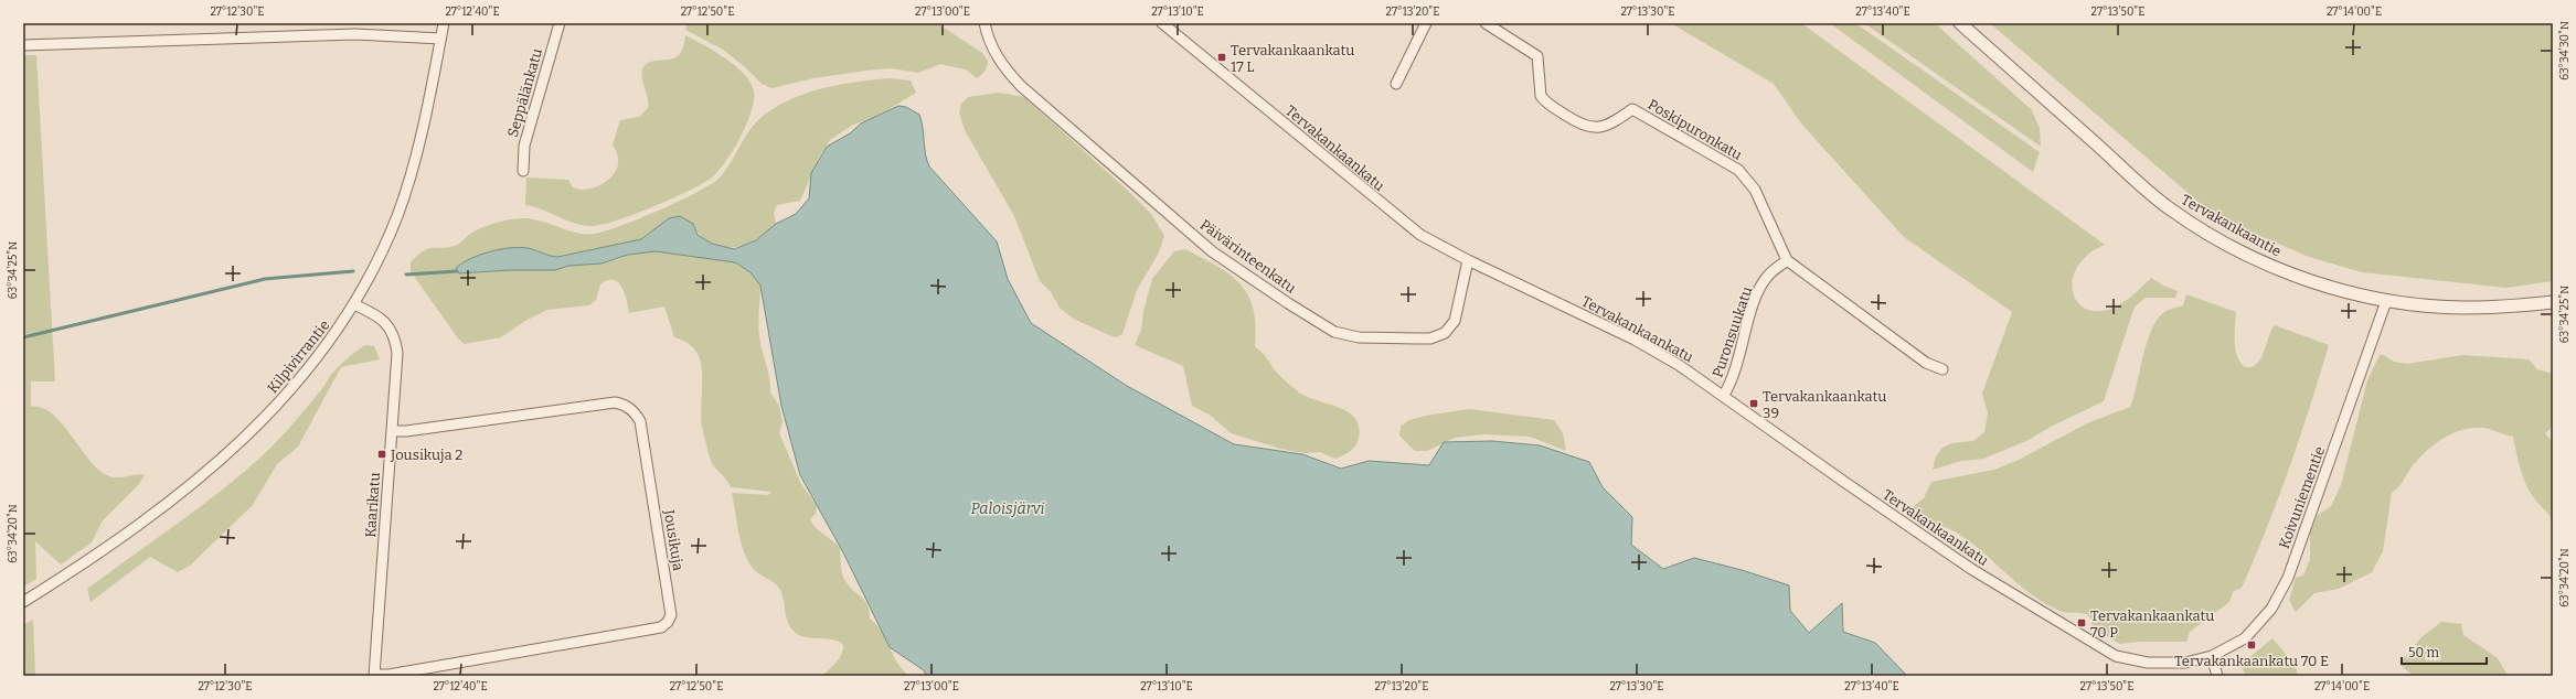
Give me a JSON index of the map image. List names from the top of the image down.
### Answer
{
  "streets": {
    "street": [
      "Seppälänkatu",
      "Poskipuronkatu",
      "Tervakankaankatu",
      "Tervakankaantie",
      "Päivärinteenkatu",
      "Puronsuukatu",
      "Kilpivirrantie",
      "Koivuniementie",
      "Kaarikatu",
      "Jousikuja"
    ]
  },
  "crossings": [
    ["Poskipuronkatu", "Puronsuukatu"],
    ["Tervakankaankatu", "Päivärinteenkatu"],
    ["Tervakankaankatu", "Puronsuukatu"],
    ["Tervakankaankatu", "Koivuniementie"],
    ["Tervakankaantie", "Koivuniementie"],
    ["Kilpivirrantie", "Kaarikatu"],
    ["Kaarikatu", "Jousikuja"]
  ],
  "water": ["Paloisjärvi"],
  "places": {
    "transit": [
      "Tervakankaankatu 17 L",
      "Tervakankaankatu 39",
      "Jousikuja 2",
      "Tervakankaankatu 70 P",
      "Tervakankaankatu 70 E"
    ]
  },
  "scale_bar": "50 m",
  "coordinates": [
    "27°12'30\"E",
    "27°12'40\"E",
    "27°12'50\"E",
    "27°13'00\"E",
    "27°13'10\"E",
    "27°13'20\"E",
    "27°13'30\"E",
    "27°13'40\"E",
    "27°13'50\"E",
    "27°14'00\"E",
    "63°34'30\"N",
    "63°34'25\"N",
    "63°34'20\"N"
  ]
}
